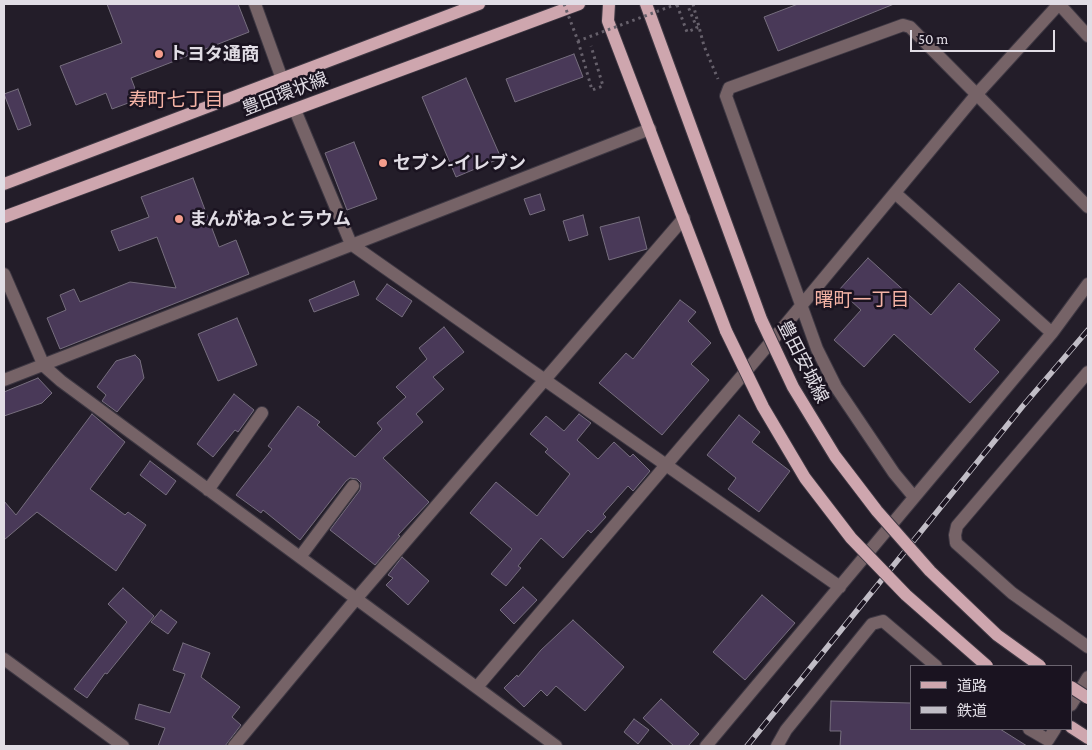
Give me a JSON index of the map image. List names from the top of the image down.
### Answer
{
  "streets": {
    "main road": ["豊田環状線", "豊田安城線"]
  },
  "districts": ["寿町七丁目", "曙町一丁目"],
  "places": ["トヨタ通商", "セブン-イレブン", "まんがねっとラウム"],
  "legend": ["道路", "鉄道"],
  "scale_bar": "50 m"
}
